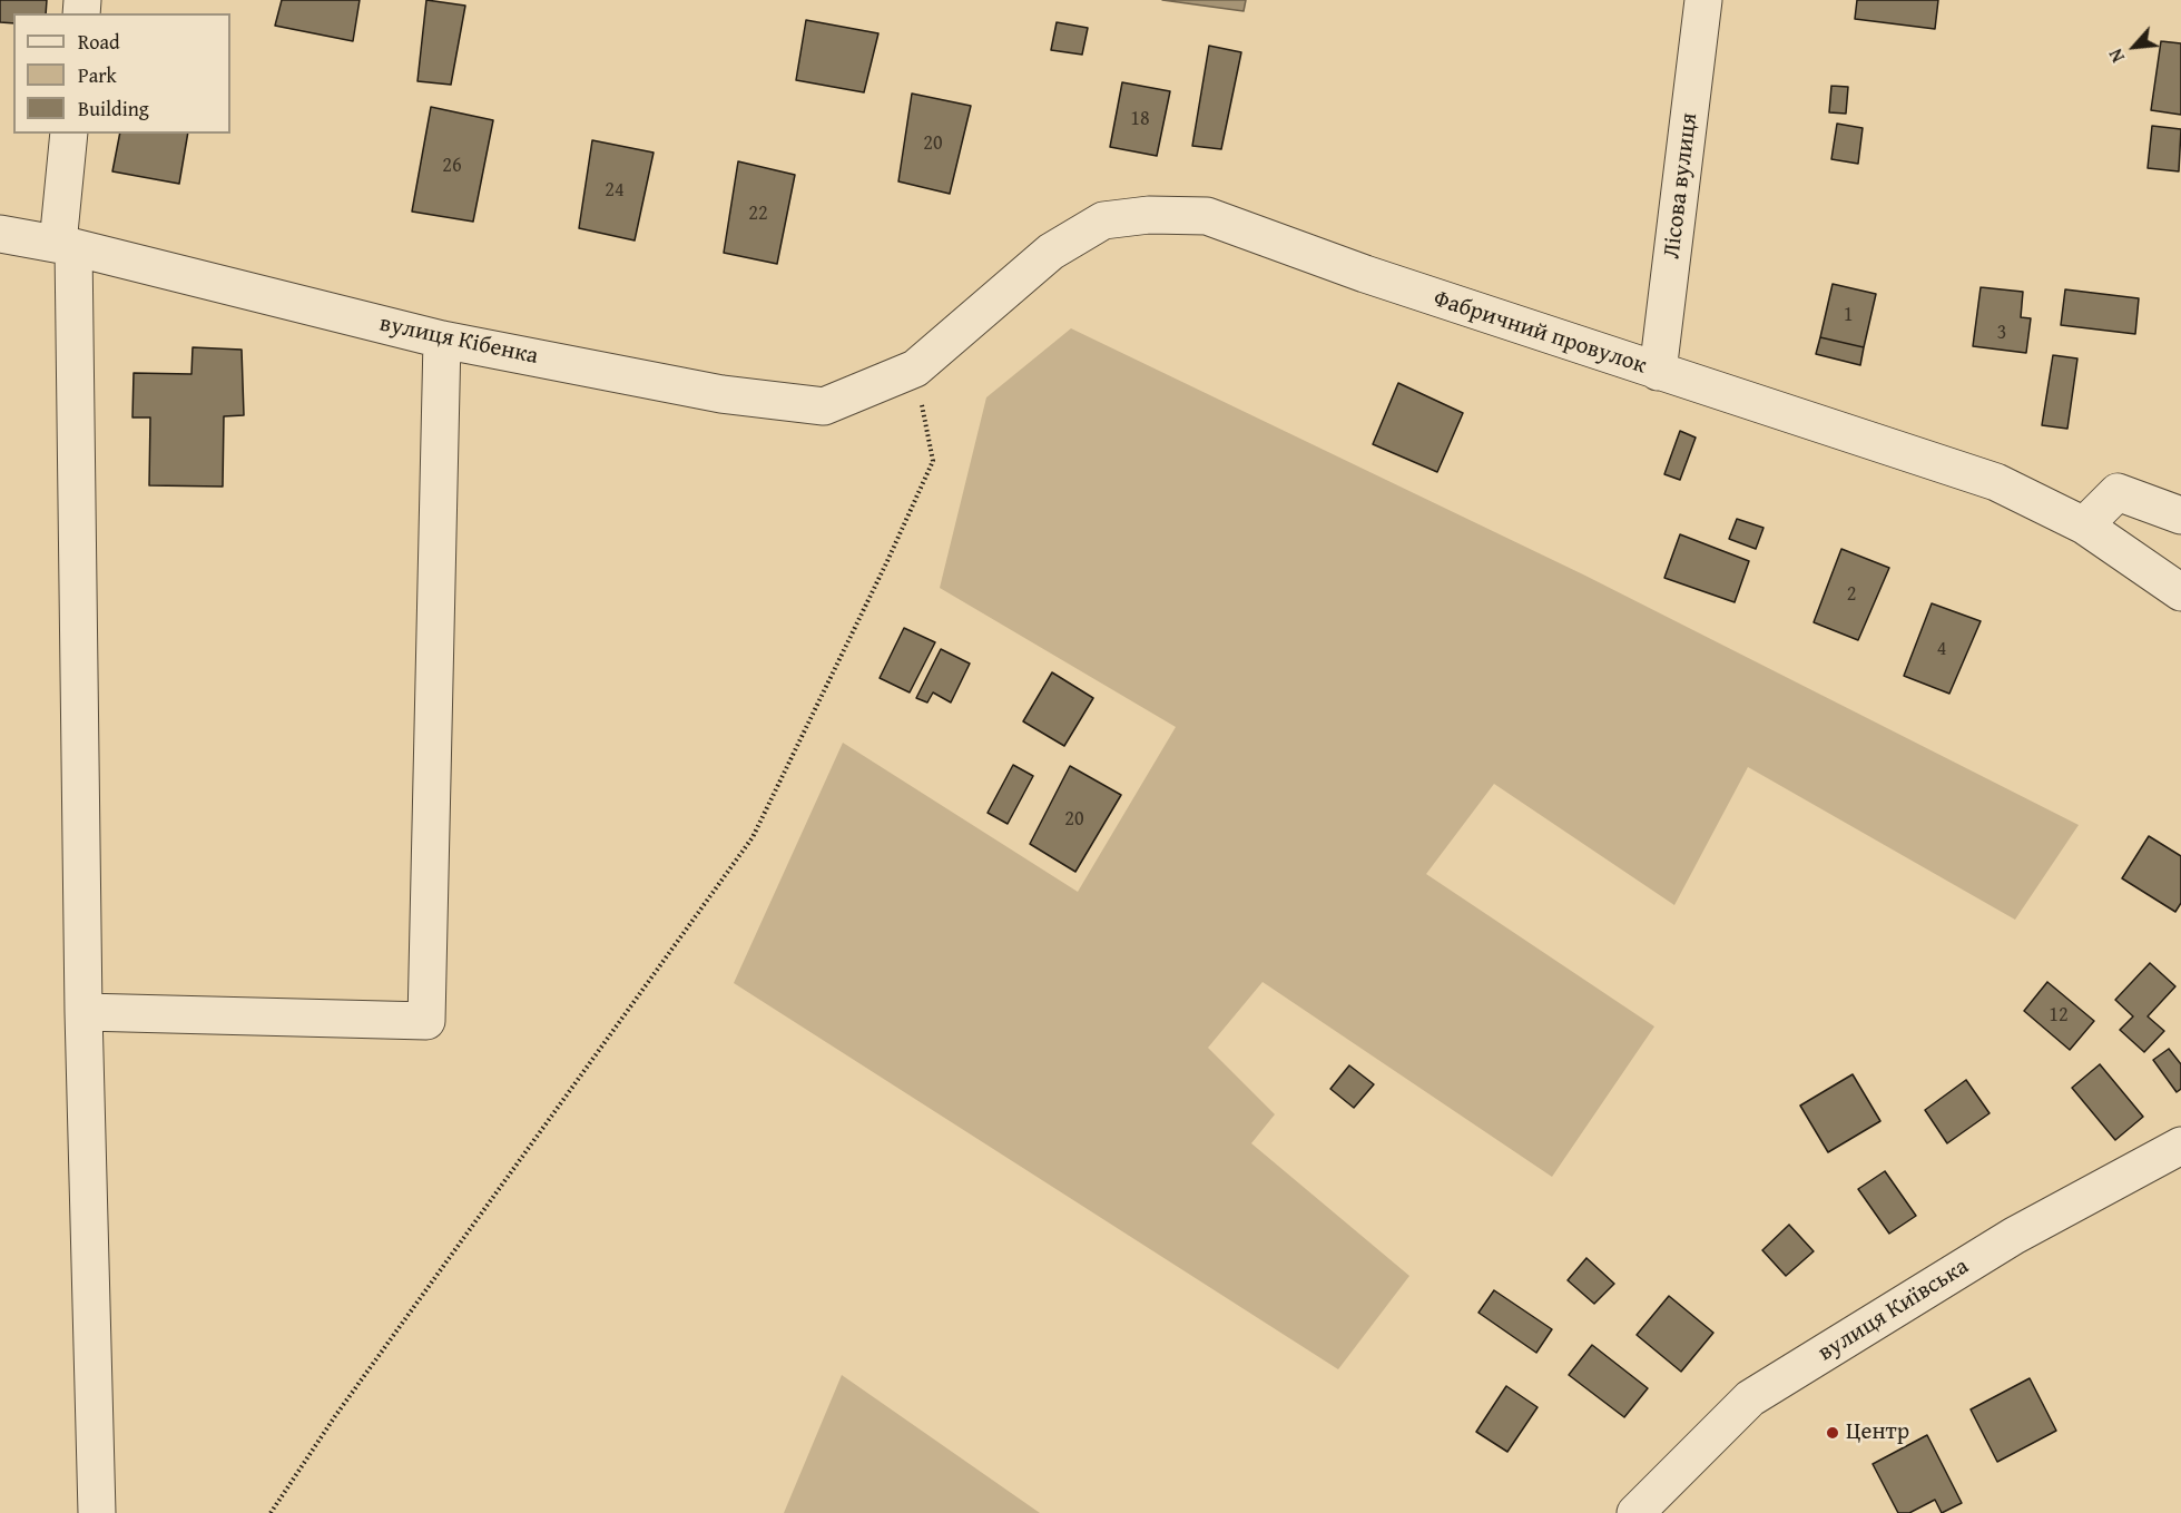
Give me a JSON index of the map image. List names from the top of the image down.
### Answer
{
  "streets": {
    "street": [
      "Лісова вулиця",
      "Фабричний провулок",
      "вулиця Кібенка",
      "вулиця Київська"
    ]
  },
  "crossings": [
    ["Лісова вулиця", "Фабричний провулок"],
    ["Фабричний провулок", "вулиця Кібенка"]
  ],
  "places": ["Центр"],
  "house_numbers": [
    "18",
    "20",
    "26",
    "24",
    "22",
    "1",
    "3",
    "2",
    "4",
    "20",
    "12"
  ],
  "legend": ["Road", "Park", "Building"],
  "north": "bottom left"
}
